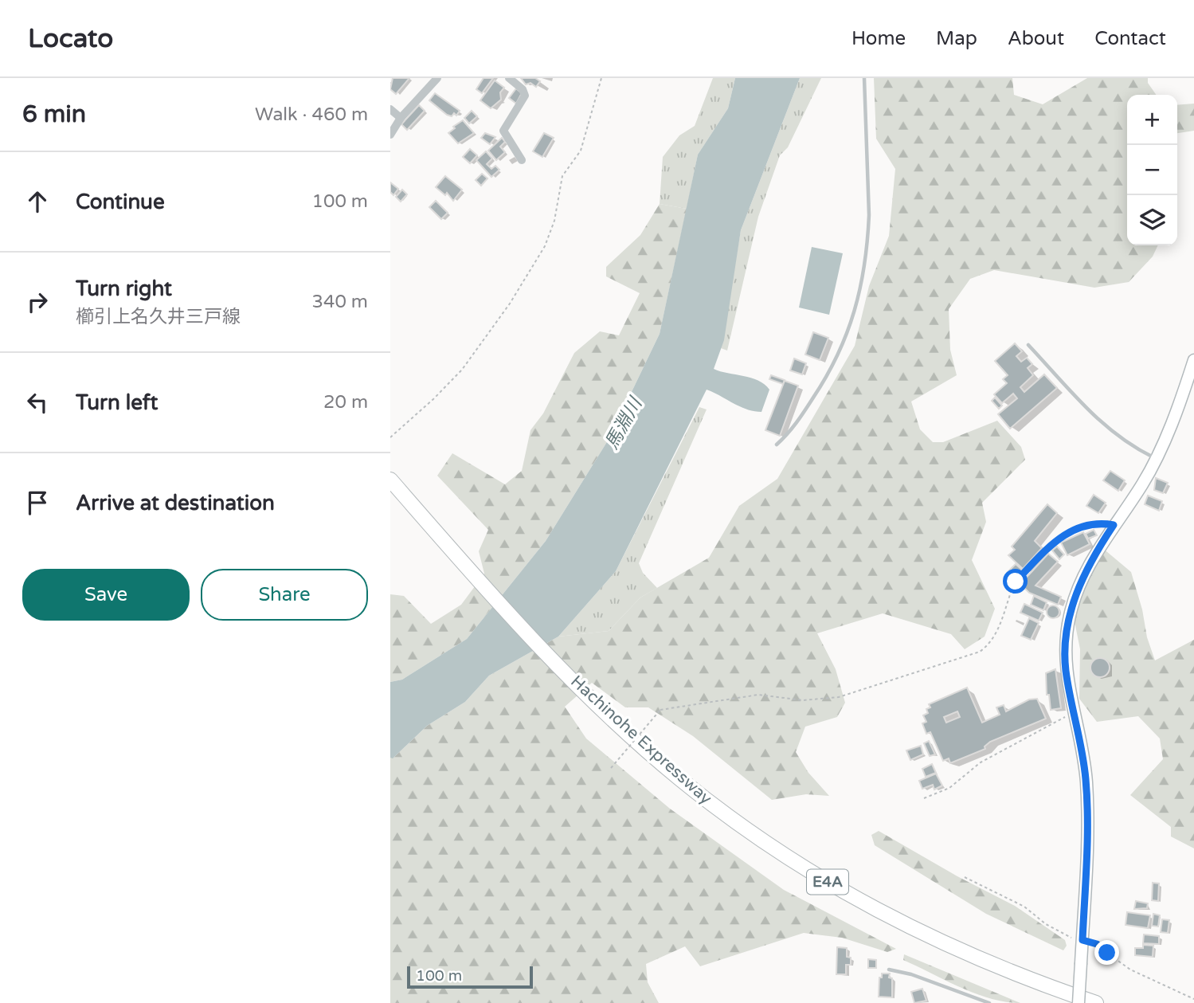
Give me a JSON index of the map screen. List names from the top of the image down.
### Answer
{
  "streets": {
    "highway": ["Hachinohe Expressway", "E4A"]
  },
  "water": ["馬淵川"],
  "scale_bar": "100 m",
  "page": {
    "header": "Locato",
    "nav": [
      "Home",
      "Map",
      "About",
      "Contact"
    ],
    "heading": ["6 min", "Walk · 460 m"],
    "map_buttons": ["+", "−"],
    "list": [
      ["Continue", "100 m"],
      ["Turn right", "櫛引上名久井三戸線", "340 m"],
      ["Turn left", "20 m"],
      "Arrive at destination"
    ],
    "buttons": ["Save", "Share"],
    "scale": "100 m"
  }
}
